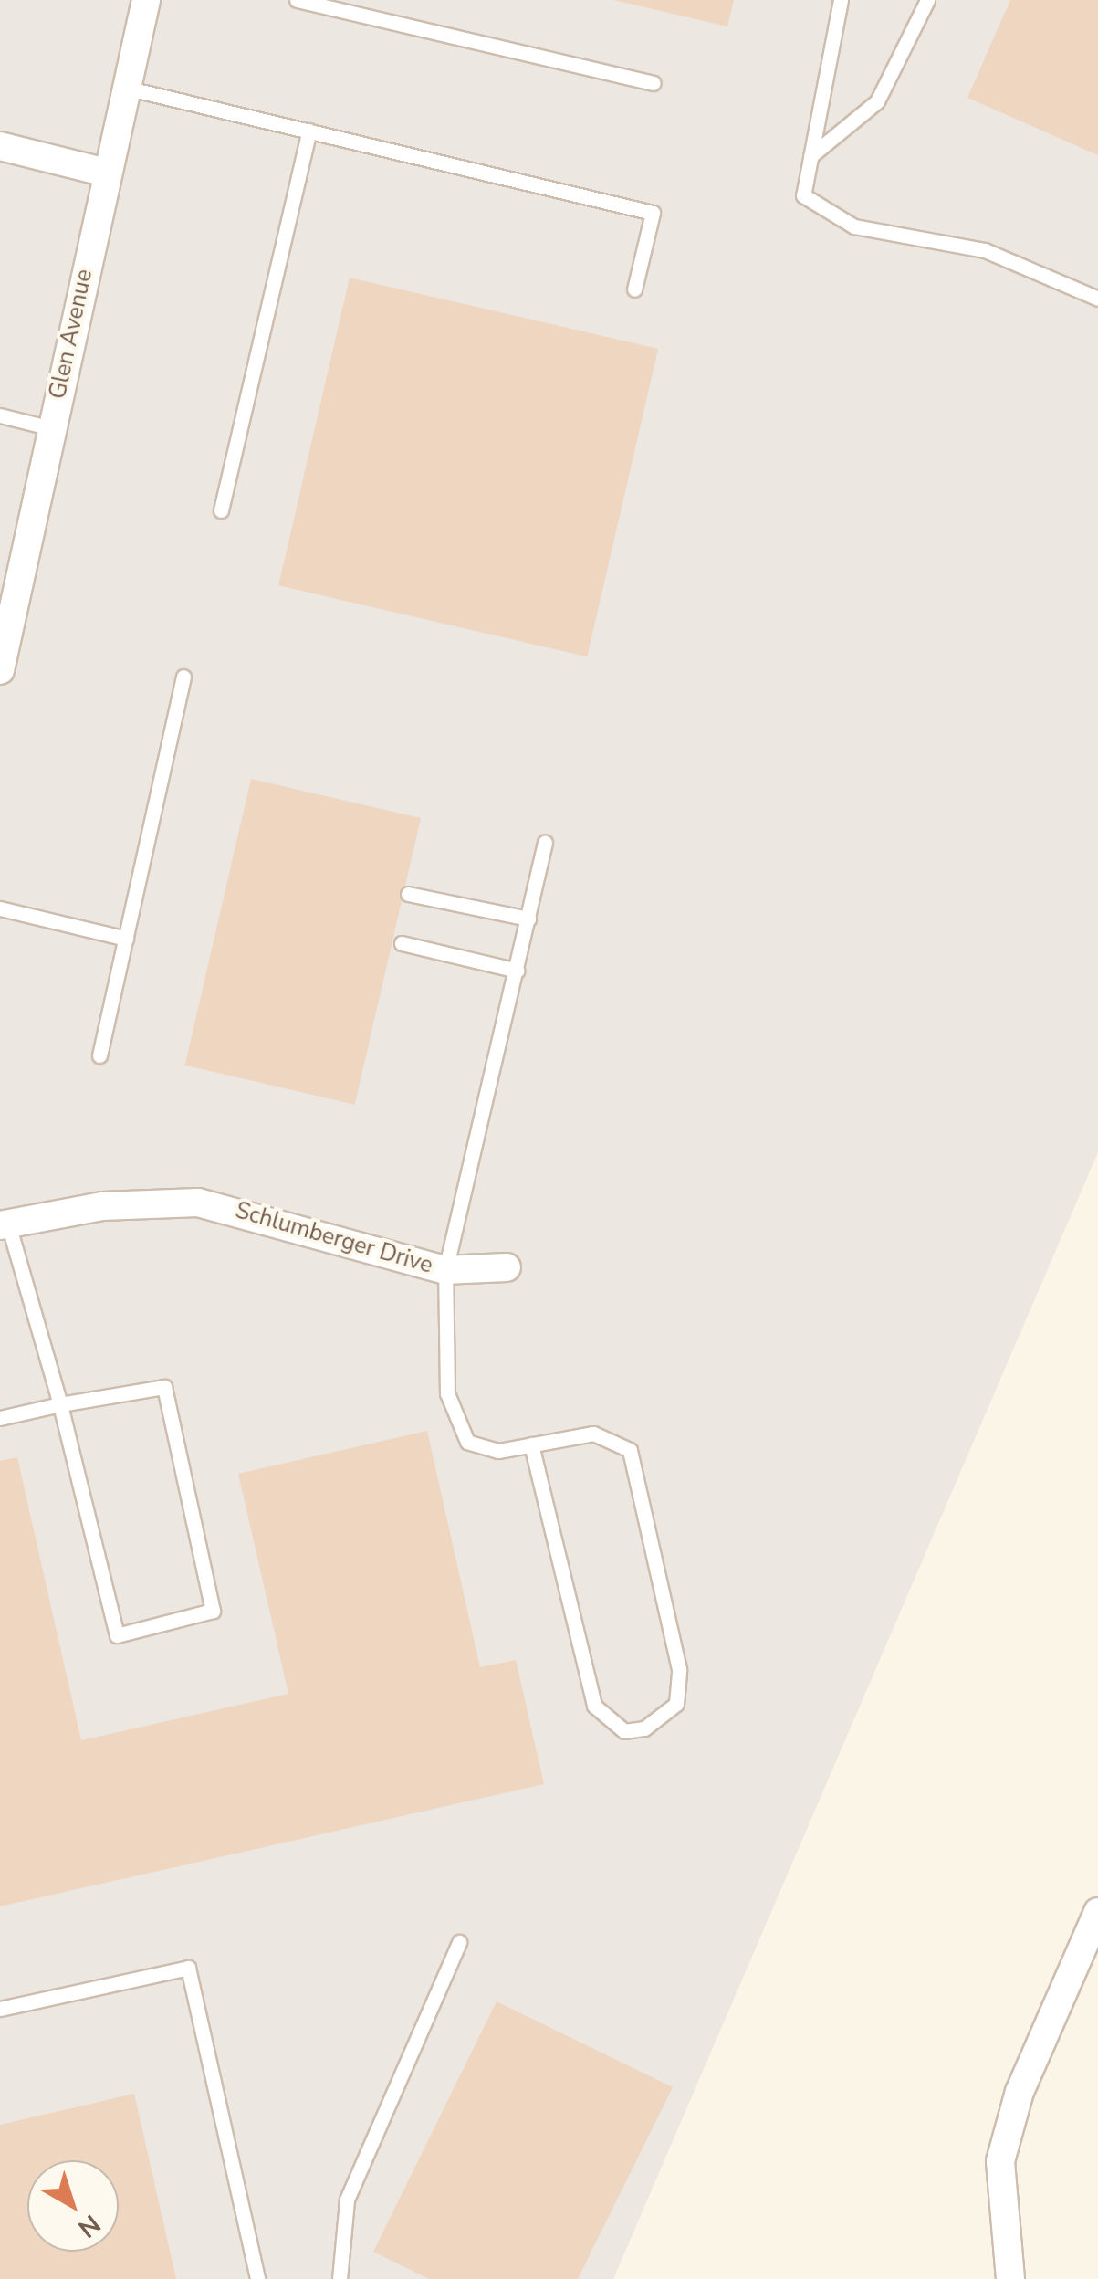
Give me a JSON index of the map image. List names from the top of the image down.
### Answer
{
  "streets": {
    "street": ["Glen Avenue", "Schlumberger Drive"]
  },
  "north": "bottom right"
}
